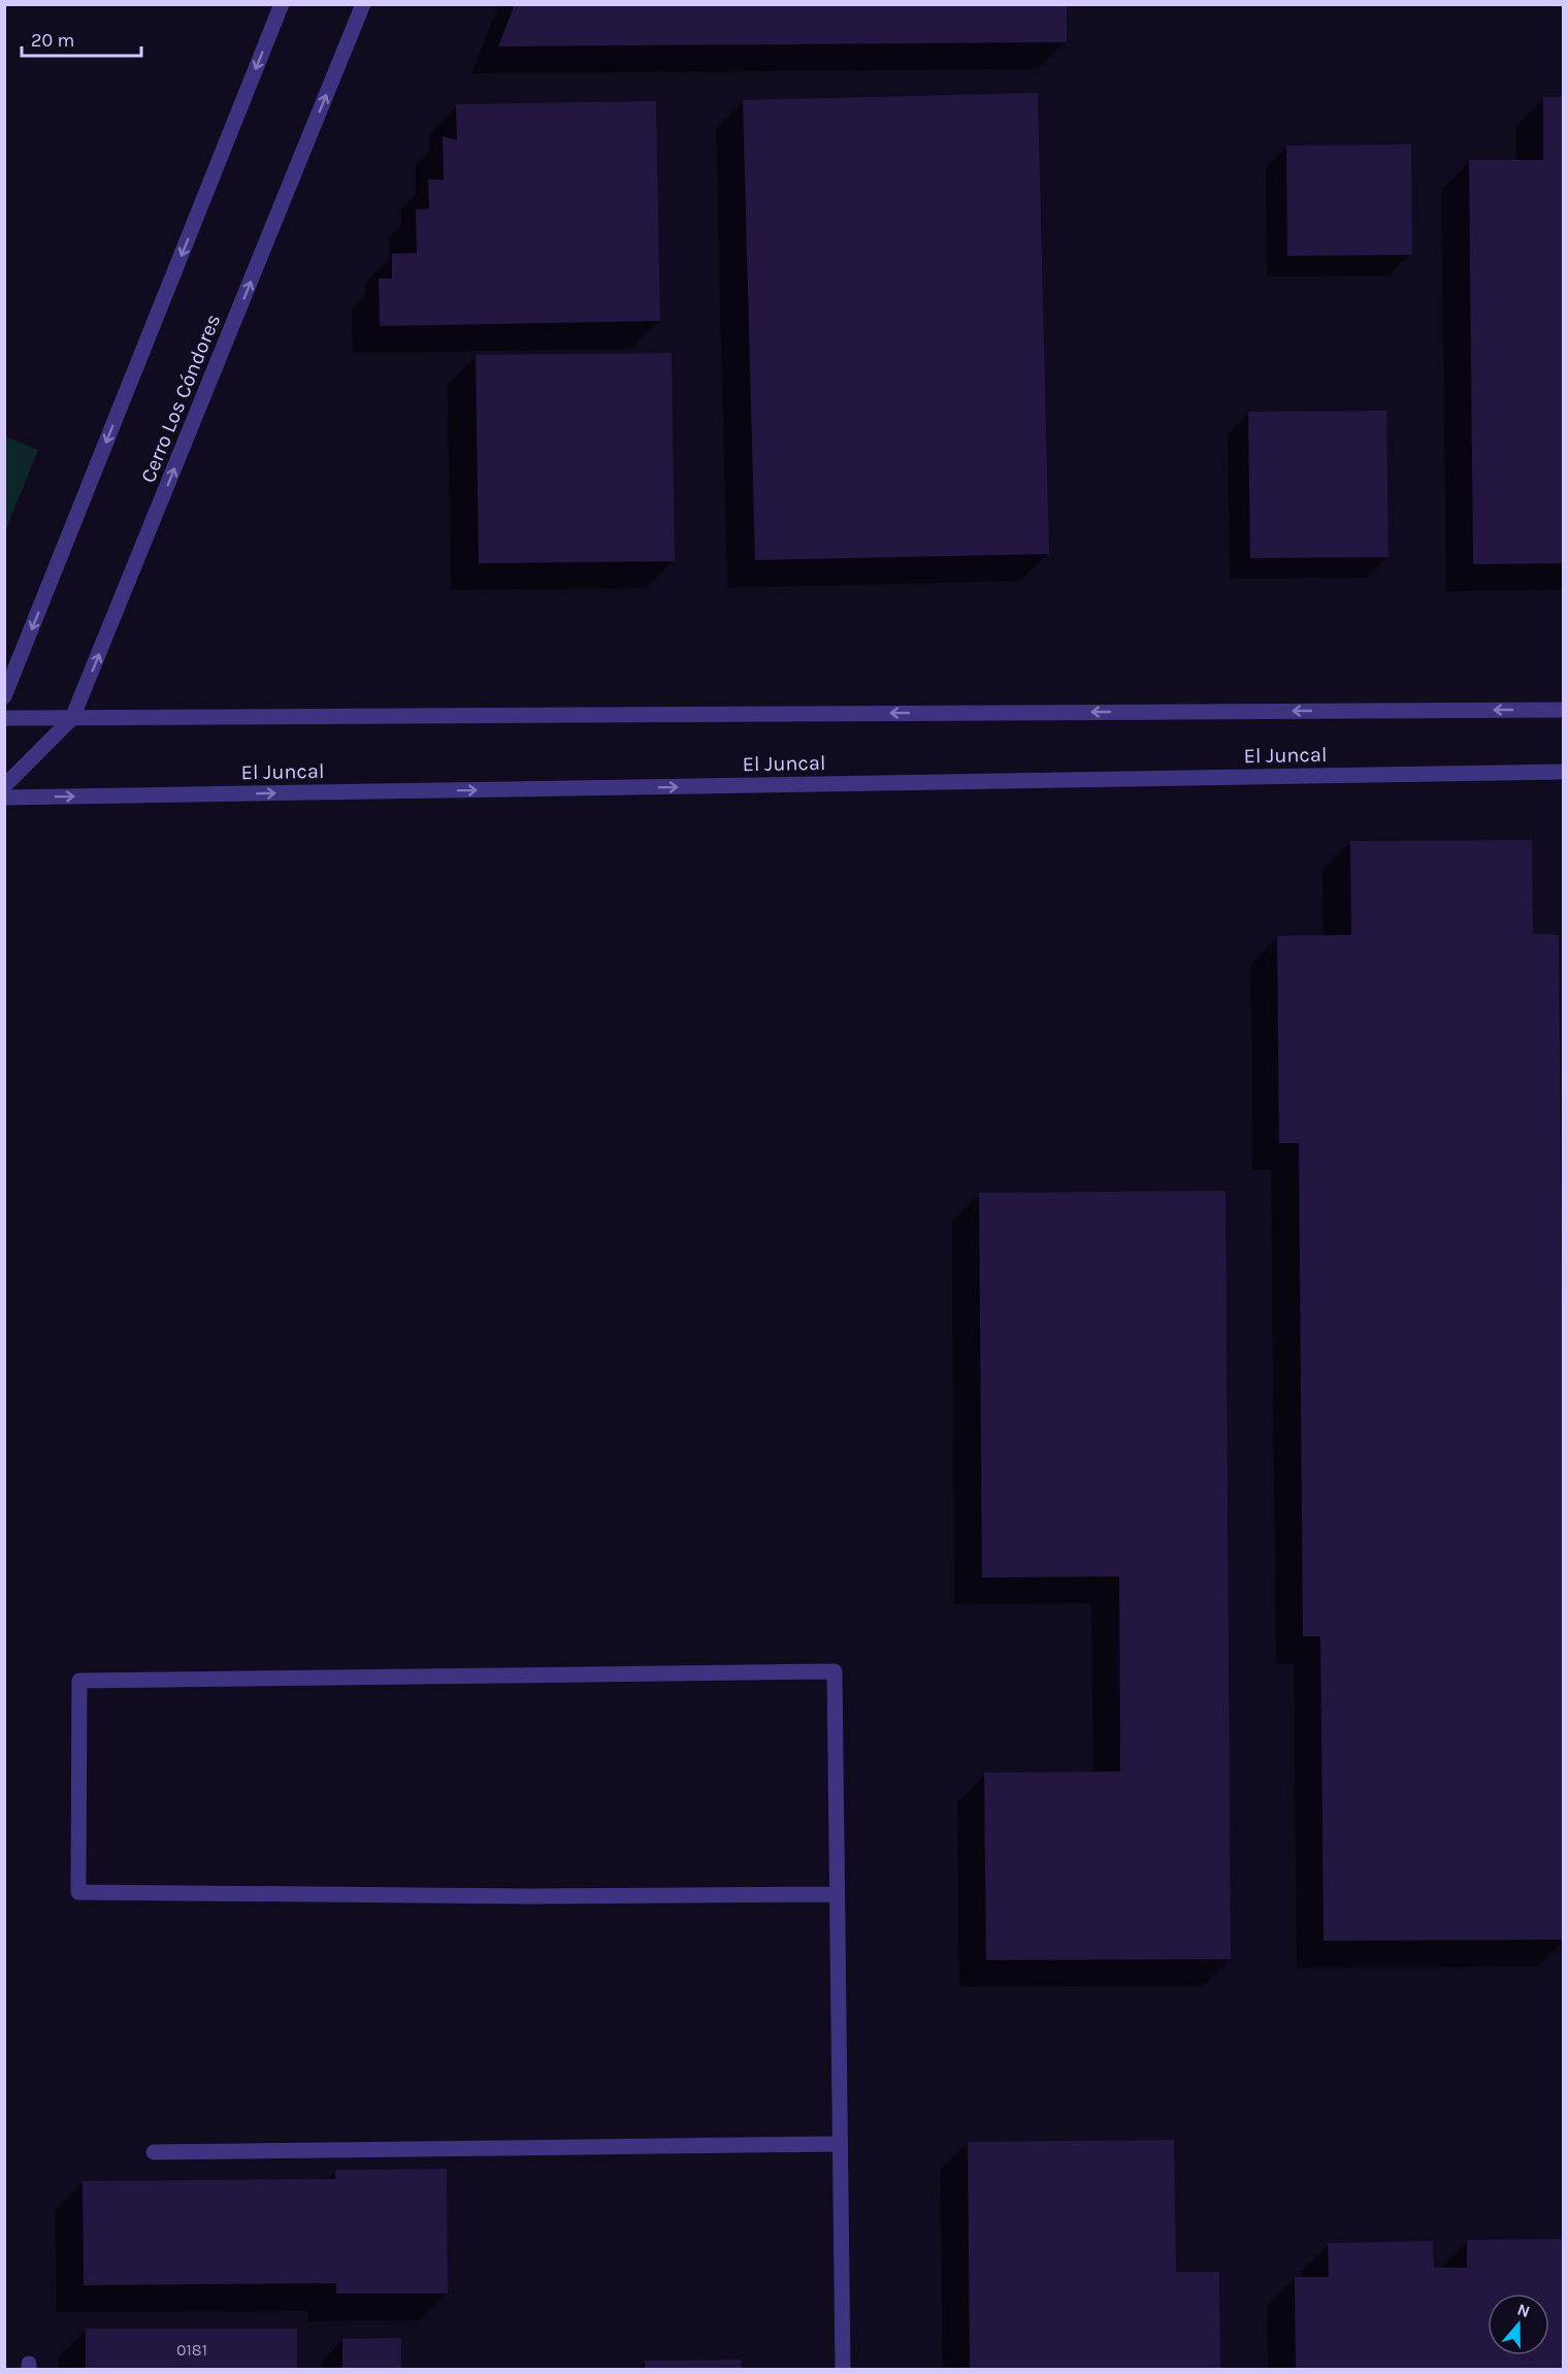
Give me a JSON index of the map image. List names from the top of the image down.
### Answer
{
  "streets": {
    "street": ["Cerro Los Cóndores", "El Juncal"]
  },
  "house_numbers": ["0181"],
  "scale_bar": "20 m",
  "north": "top"
}
